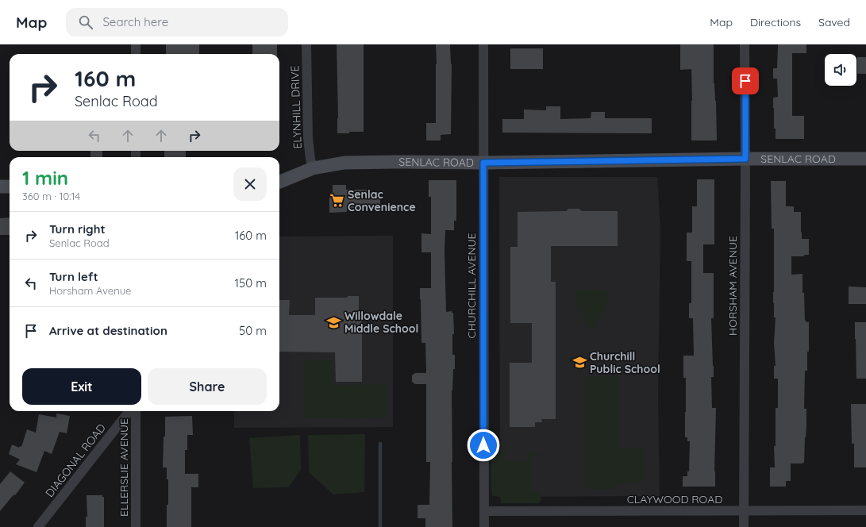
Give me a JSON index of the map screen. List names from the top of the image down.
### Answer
{
  "streets": {
    "street": [
      "ELYNHILL DRIVE",
      "SENLAC ROAD",
      "CHURCHILL AVENUE",
      "HORSHAM AVENUE",
      "DIAGONAL ROAD",
      "ELLERSLIE AVENUE",
      "CLAYWOOD ROAD"
    ]
  },
  "crossings": [
    ["ELYNHILL DRIVE", "SENLAC ROAD"],
    ["SENLAC ROAD", "CHURCHILL AVENUE"],
    ["SENLAC ROAD", "HORSHAM AVENUE"],
    ["CHURCHILL AVENUE", "CLAYWOOD ROAD"],
    ["HORSHAM AVENUE", "CLAYWOOD ROAD"]
  ],
  "places": {
    "supermarket": ["Senlac Convenience"],
    "school or university": ["Willowdale Middle School", "Churchill Public School"]
  },
  "page": {
    "header": "Map",
    "search": "Search here",
    "nav": ["Map", "Directions", "Saved"],
    "turn": ["160 m", "Senlac Road"],
    "heading": ["1 min", "360 m · 10:14"],
    "list": [
      {
        "name": "Turn right",
        "note": "Senlac Road",
        "value": "160 m"
      },
      {
        "name": "Turn left",
        "note": "Horsham Avenue",
        "value": "150 m"
      },
      {
        "name": "Arrive at destination",
        "value": "50 m"
      }
    ],
    "buttons": ["Exit", "Share"]
  }
}
